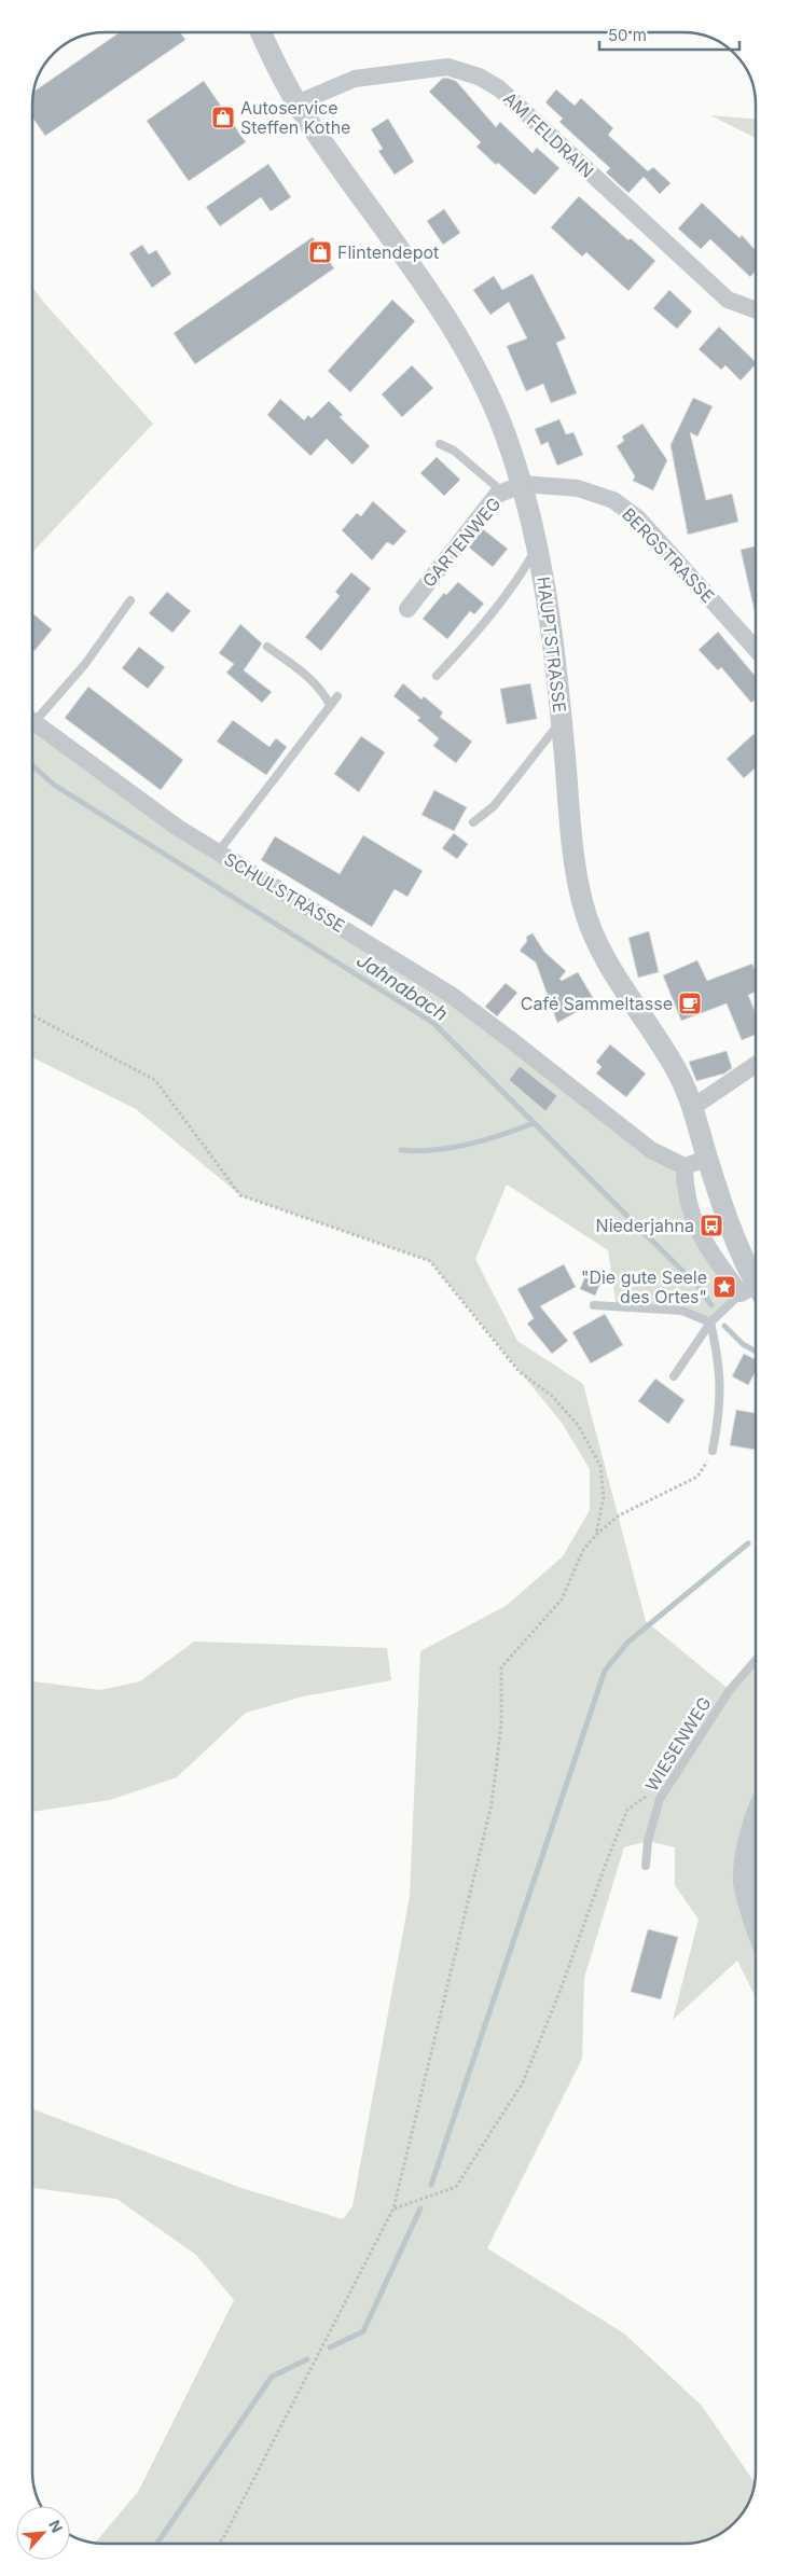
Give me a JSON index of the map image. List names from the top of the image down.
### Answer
{
  "streets": {
    "street": [
      "AM FELDRAIN",
      "GARTENWEG",
      "BERGSTRASSE",
      "HAUPTSTRASSE",
      "SCHULSTRASSE"
    ],
    "lane": ["WIESENWEG"]
  },
  "crossings": [
    ["AM FELDRAIN", "HAUPTSTRASSE"],
    ["GARTENWEG", "BERGSTRASSE"],
    ["GARTENWEG", "HAUPTSTRASSE"],
    ["BERGSTRASSE", "HAUPTSTRASSE"]
  ],
  "water": ["Jahnabach"],
  "places": {
    "shop": ["Autoservice Steffen Kothe", "Flintendepot"],
    "cafe": ["Café Sammeltasse"],
    "bus stop": ["Niederjahna"],
    "place": ["\"Die gute Seele des Ortes\""]
  },
  "scale_bar": "50 m",
  "north": "top right"
}
